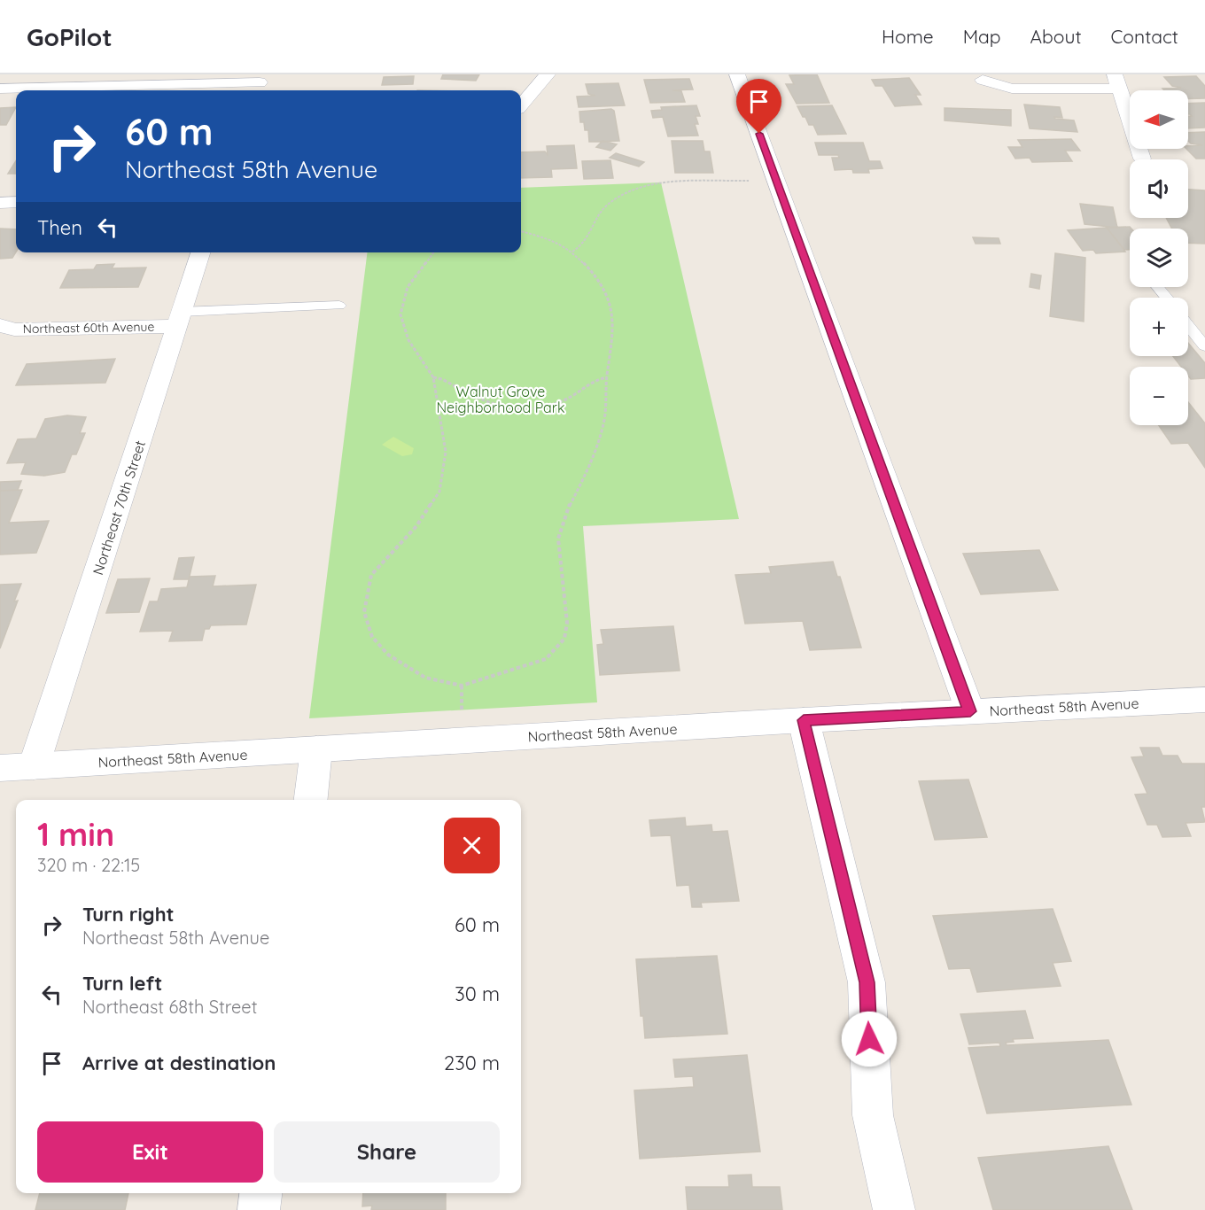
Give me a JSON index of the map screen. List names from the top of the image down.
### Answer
{
  "streets": {
    "street": ["Northeast 60th Avenue", "Northeast 70th Street", "Northeast 58th Avenue"]
  },
  "crossings": [
    ["Northeast 60th Avenue", "Northeast 70th Street"],
    ["Northeast 70th Street", "Northeast 58th Avenue"]
  ],
  "parks": ["Walnut Grove Neighborhood Park"],
  "north": "left",
  "page": {
    "header": "GoPilot",
    "nav": [
      "Home",
      "Map",
      "About",
      "Contact"
    ],
    "map_buttons": ["+", "−"],
    "turn": ["60 m", "Northeast 58th Avenue"],
    "then": "Then",
    "heading": ["1 min", "320 m · 22:15"],
    "list": [
      {
        "name": "Turn right",
        "note": "Northeast 58th Avenue",
        "value": "60 m"
      },
      {
        "name": "Turn left",
        "note": "Northeast 68th Street",
        "value": "30 m"
      },
      {
        "name": "Arrive at destination",
        "value": "230 m"
      }
    ],
    "buttons": ["Exit", "Share"]
  }
}
